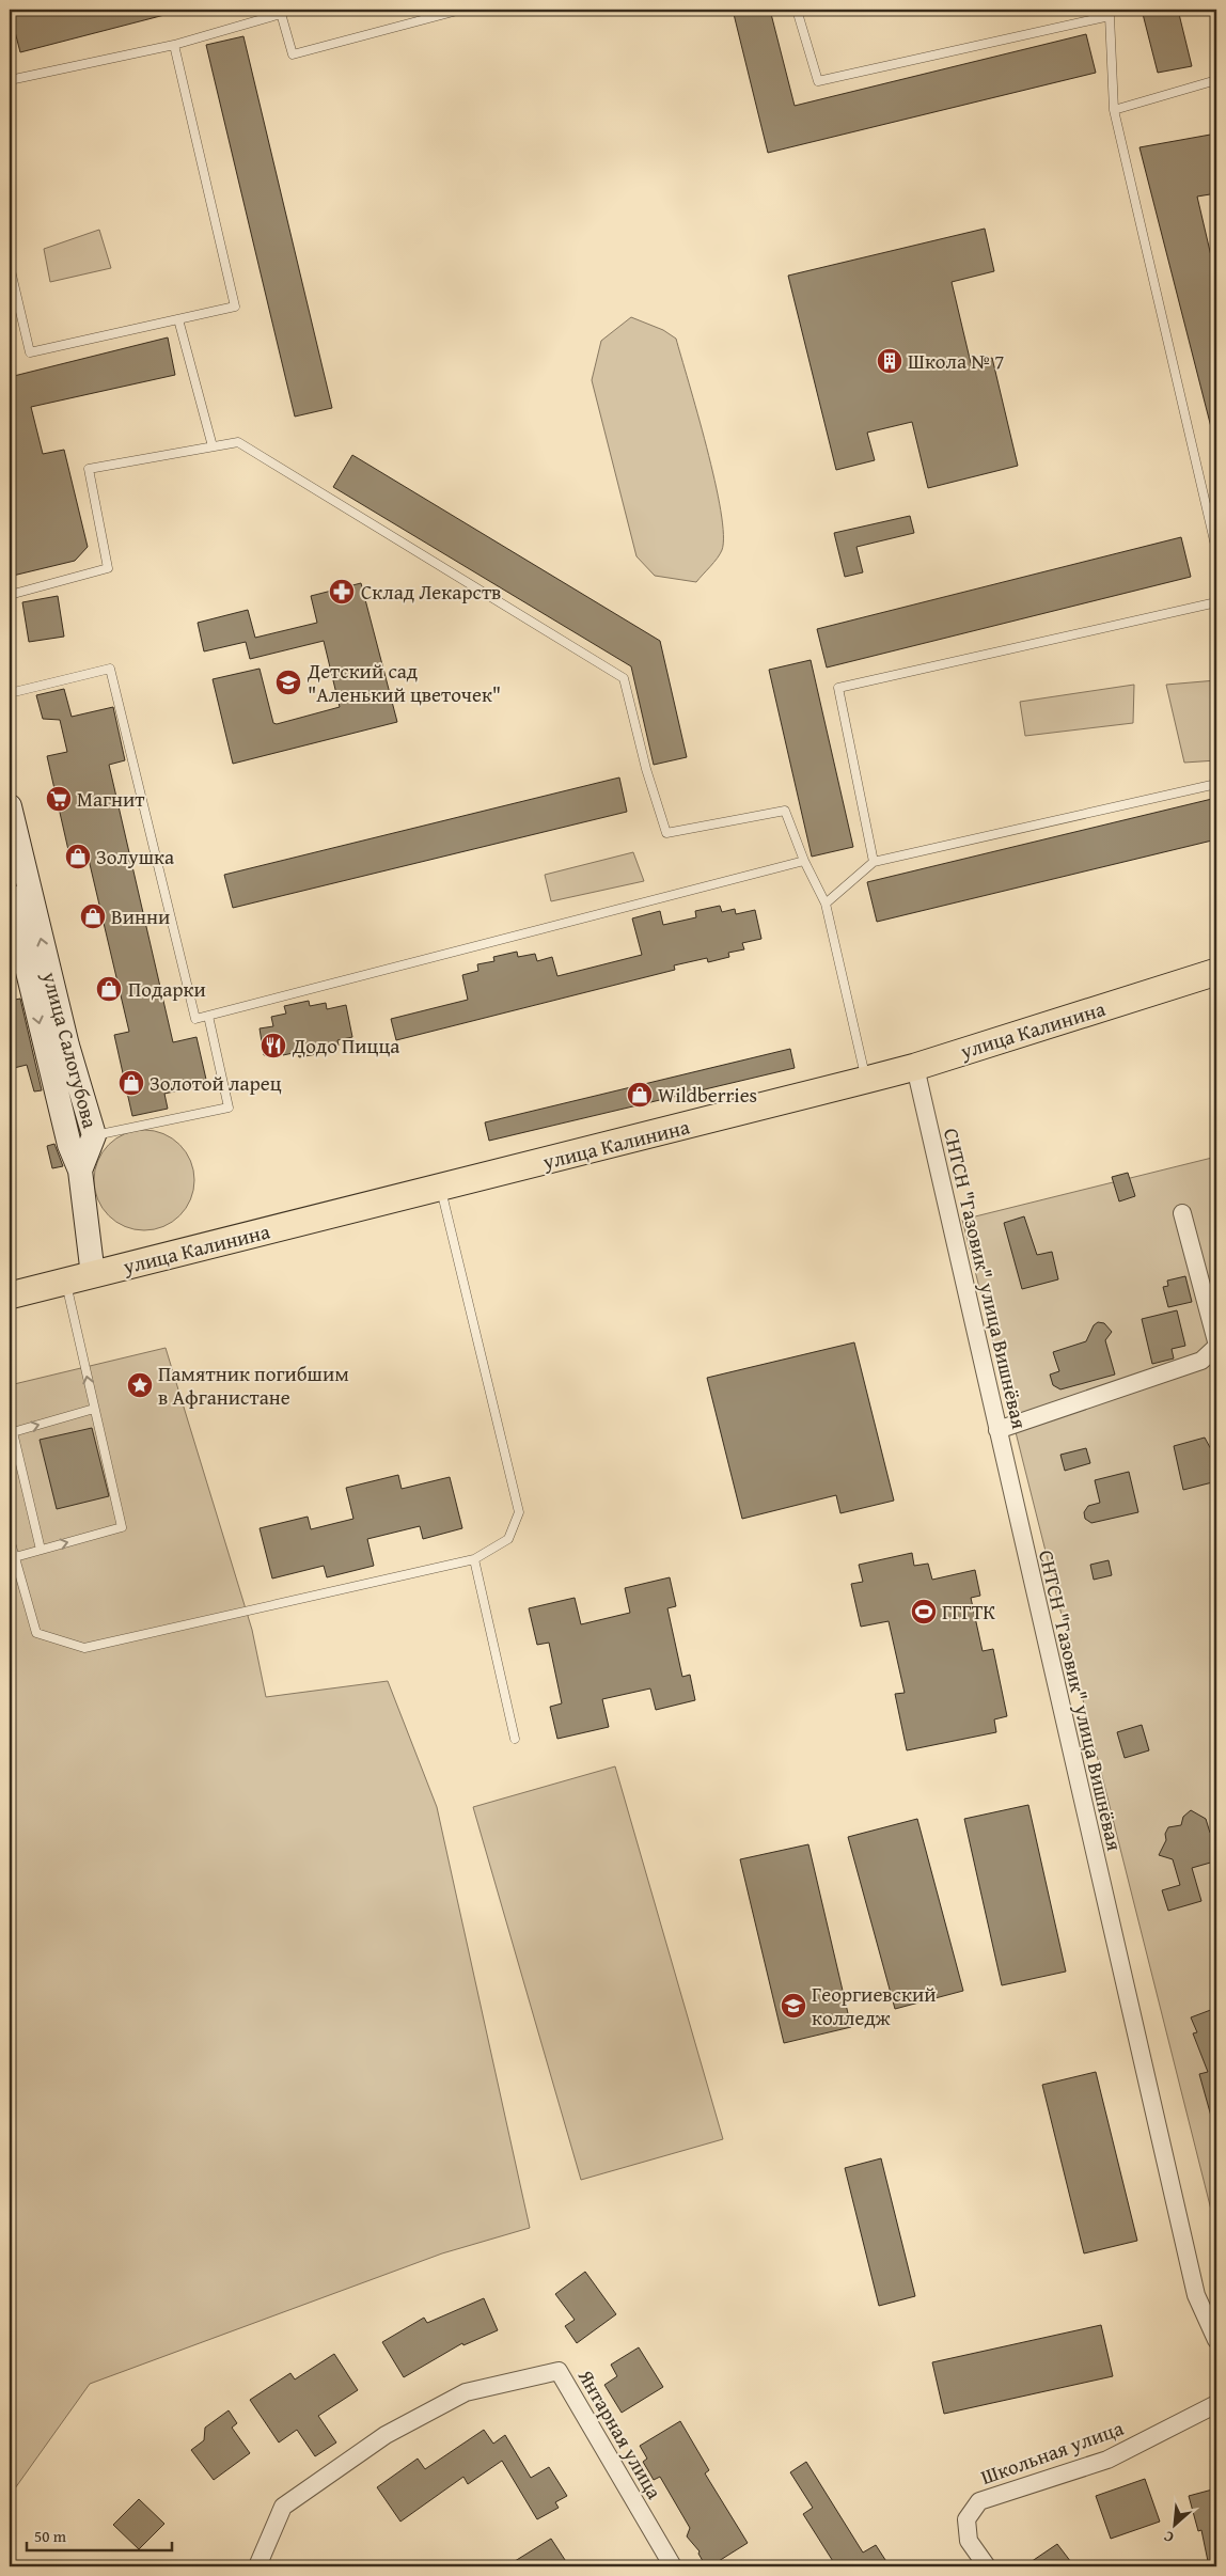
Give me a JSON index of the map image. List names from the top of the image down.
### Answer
{
  "streets": {
    "main road": ["улица Калинина"],
    "street": [
      "улица Салогубова",
      "СНТСН \"Газовик\" улица Вишнёвая",
      "Янтарная улица",
      "Школьная улица"
    ]
  },
  "crossings": [
    ["улица Калинина", "СНТСН \"Газовик\" улица Вишнёвая"]
  ],
  "places": {
    "building": ["Школа № 7"],
    "pharmacy": ["Склад Лекарств"],
    "school or university": ["Детский сад \"Аленький цветочек\"", "Георгиевский колледж"],
    "supermarket": ["Магнит"],
    "shop": [
      "Золушка",
      "Винни",
      "Подарки",
      "Золотой ларец",
      "Wildberries"
    ],
    "restaurant": ["Додо Пицца"],
    "place": ["Памятник погибшим в Афганистане"],
    "sports": ["ГГГТК"]
  },
  "scale_bar": "50 m",
  "north": "bottom left"
}
